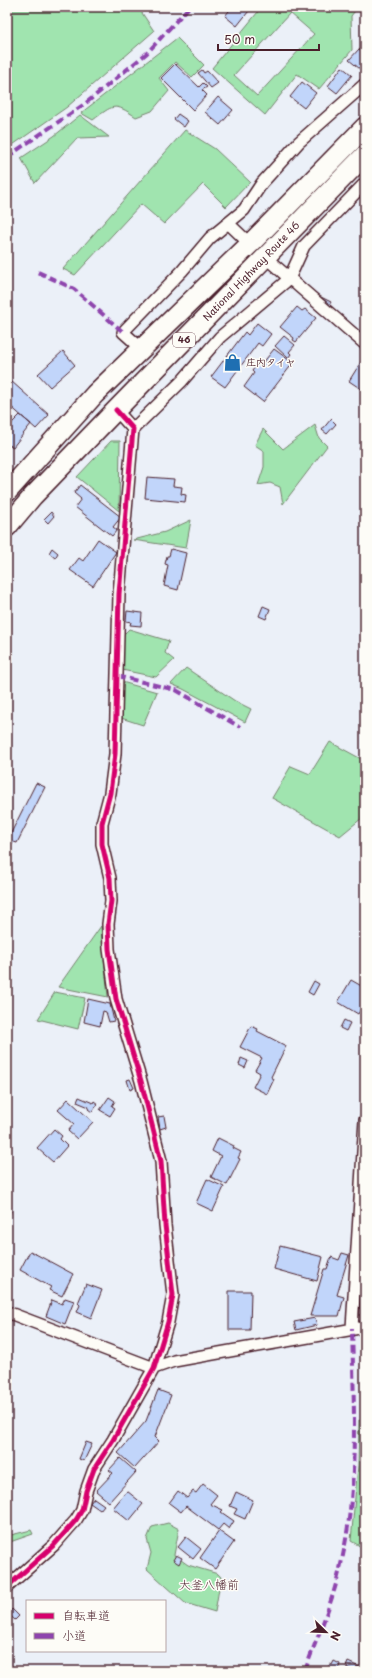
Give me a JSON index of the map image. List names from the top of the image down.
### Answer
{
  "streets": {
    "highway": ["National Highway Route 46", "46"]
  },
  "districts": ["大釜八幡前"],
  "places": {
    "shop": ["庄内タイヤ"]
  },
  "legend": ["自転車道", "小道"],
  "scale_bar": "50 m",
  "north": "bottom right"
}
